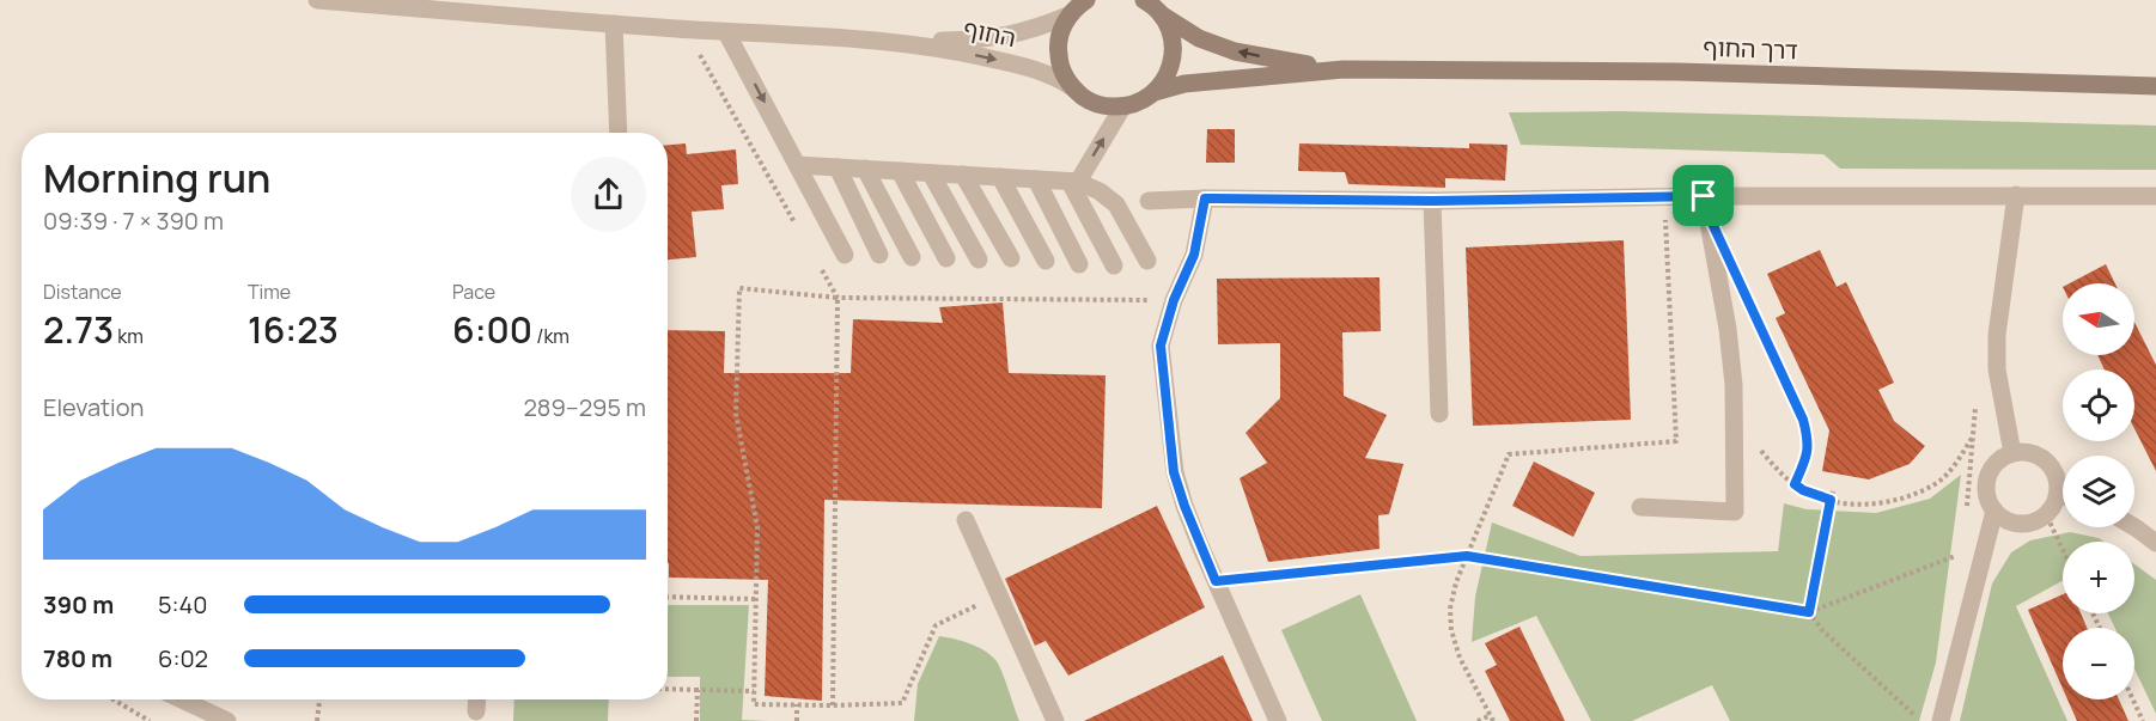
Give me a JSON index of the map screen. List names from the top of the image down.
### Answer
{
  "streets": {
    "main road": ["דרך החוף"],
    "street": ["החוף"]
  },
  "north": "left",
  "page": {
    "heading": ["Morning run", "09:39 · 7 × 390 m"],
    "stats": [
      ["Distance", "2.73 km"],
      ["Time", "16:23"],
      ["Pace", "6:00 /km"]
    ],
    "map_buttons": ["+", "−"],
    "chart": ["Elevation", "289–295 m"],
    "list": [
      {
        "name": "390 m",
        "note": "5:40"
      },
      {
        "name": "780 m",
        "note": "6:02"
      }
    ]
  }
}
